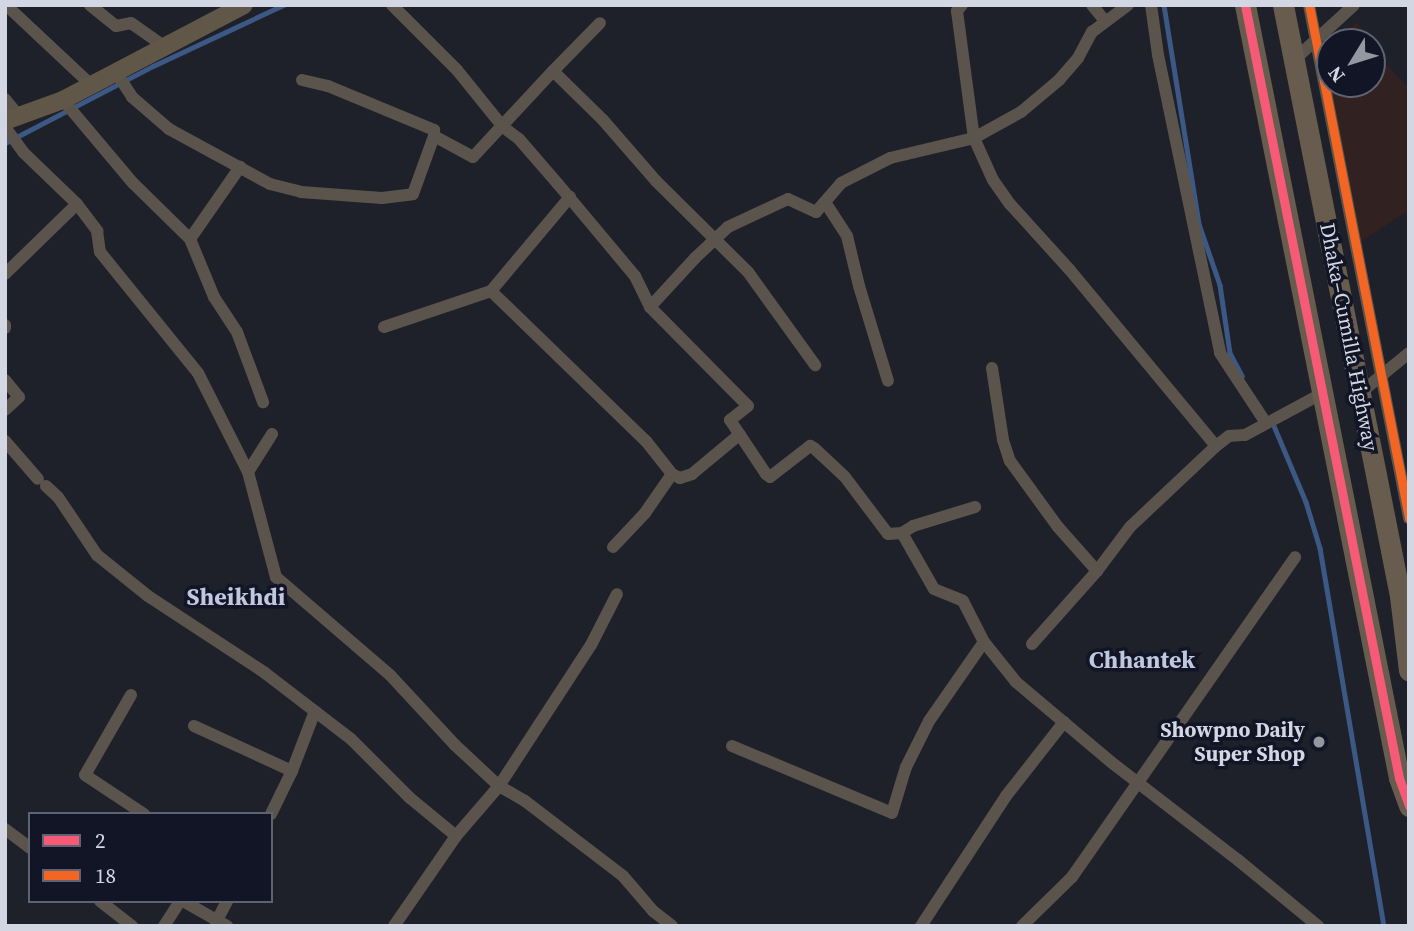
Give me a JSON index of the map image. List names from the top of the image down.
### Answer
{
  "streets": {
    "highway": ["Dhaka–Cumilla Highway"]
  },
  "districts": ["Sheikhdi", "Chhantek"],
  "places": ["Showpno Daily Super Shop"],
  "lines": ["transit line 2", "transit line 18"],
  "legend": ["2", "18"],
  "north": "bottom left"
}
